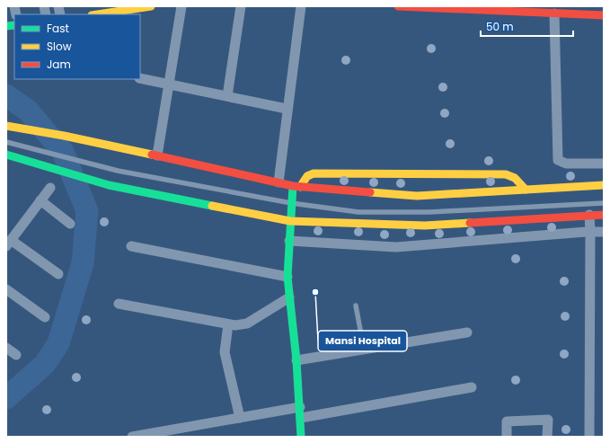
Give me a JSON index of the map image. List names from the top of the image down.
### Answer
{
  "places": ["Mansi Hospital"],
  "legend": ["Fast", "Slow", "Jam"],
  "scale_bar": "50 m"
}
